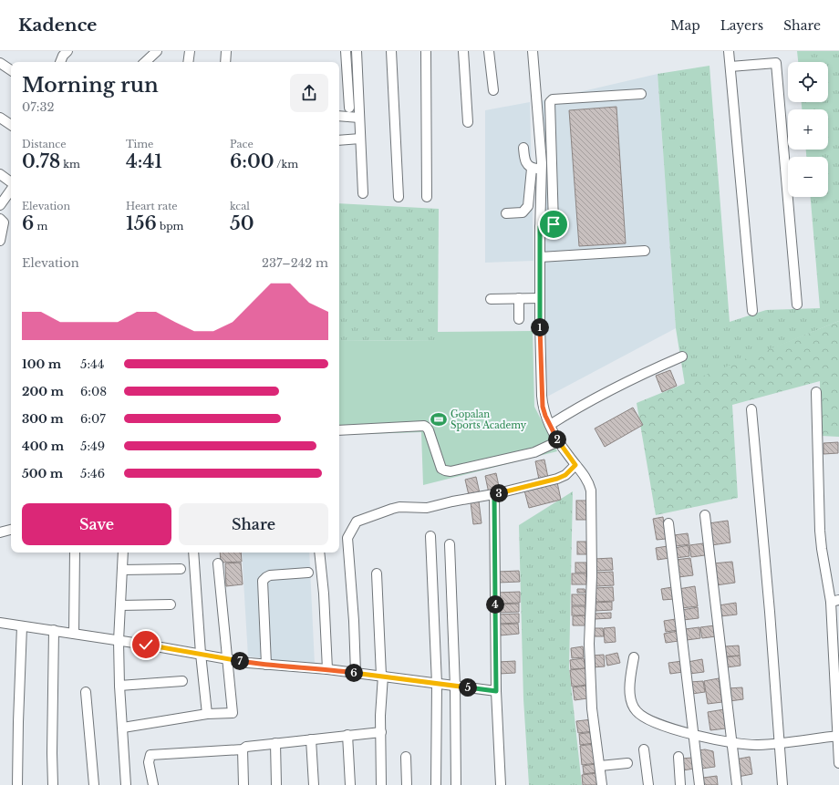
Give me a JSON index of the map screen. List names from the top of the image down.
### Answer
{
  "places": {
    "sports": ["Gopalan Sports Academy"]
  },
  "page": {
    "header": "Kadence",
    "nav": ["Map", "Layers", "Share"],
    "map_buttons": ["+", "−"],
    "heading": ["Morning run", "07:32"],
    "stats": [
      ["Distance", "0.78 km"],
      ["Time", "4:41"],
      ["Pace", "6:00 /km"],
      ["Elevation", "6 m"],
      ["Heart rate", "156 bpm"],
      ["kcal", "50"]
    ],
    "chart": ["Elevation", "237–242 m"],
    "pins": [
      "1",
      "2",
      "3",
      "4",
      "7",
      "6",
      "5"
    ],
    "list": [
      {
        "name": "100 m",
        "note": "5:44"
      },
      {
        "name": "200 m",
        "note": "6:08"
      },
      {
        "name": "300 m",
        "note": "6:07"
      },
      {
        "name": "400 m",
        "note": "5:49"
      },
      {
        "name": "500 m",
        "note": "5:46"
      }
    ],
    "buttons": ["Save", "Share"]
  }
}
